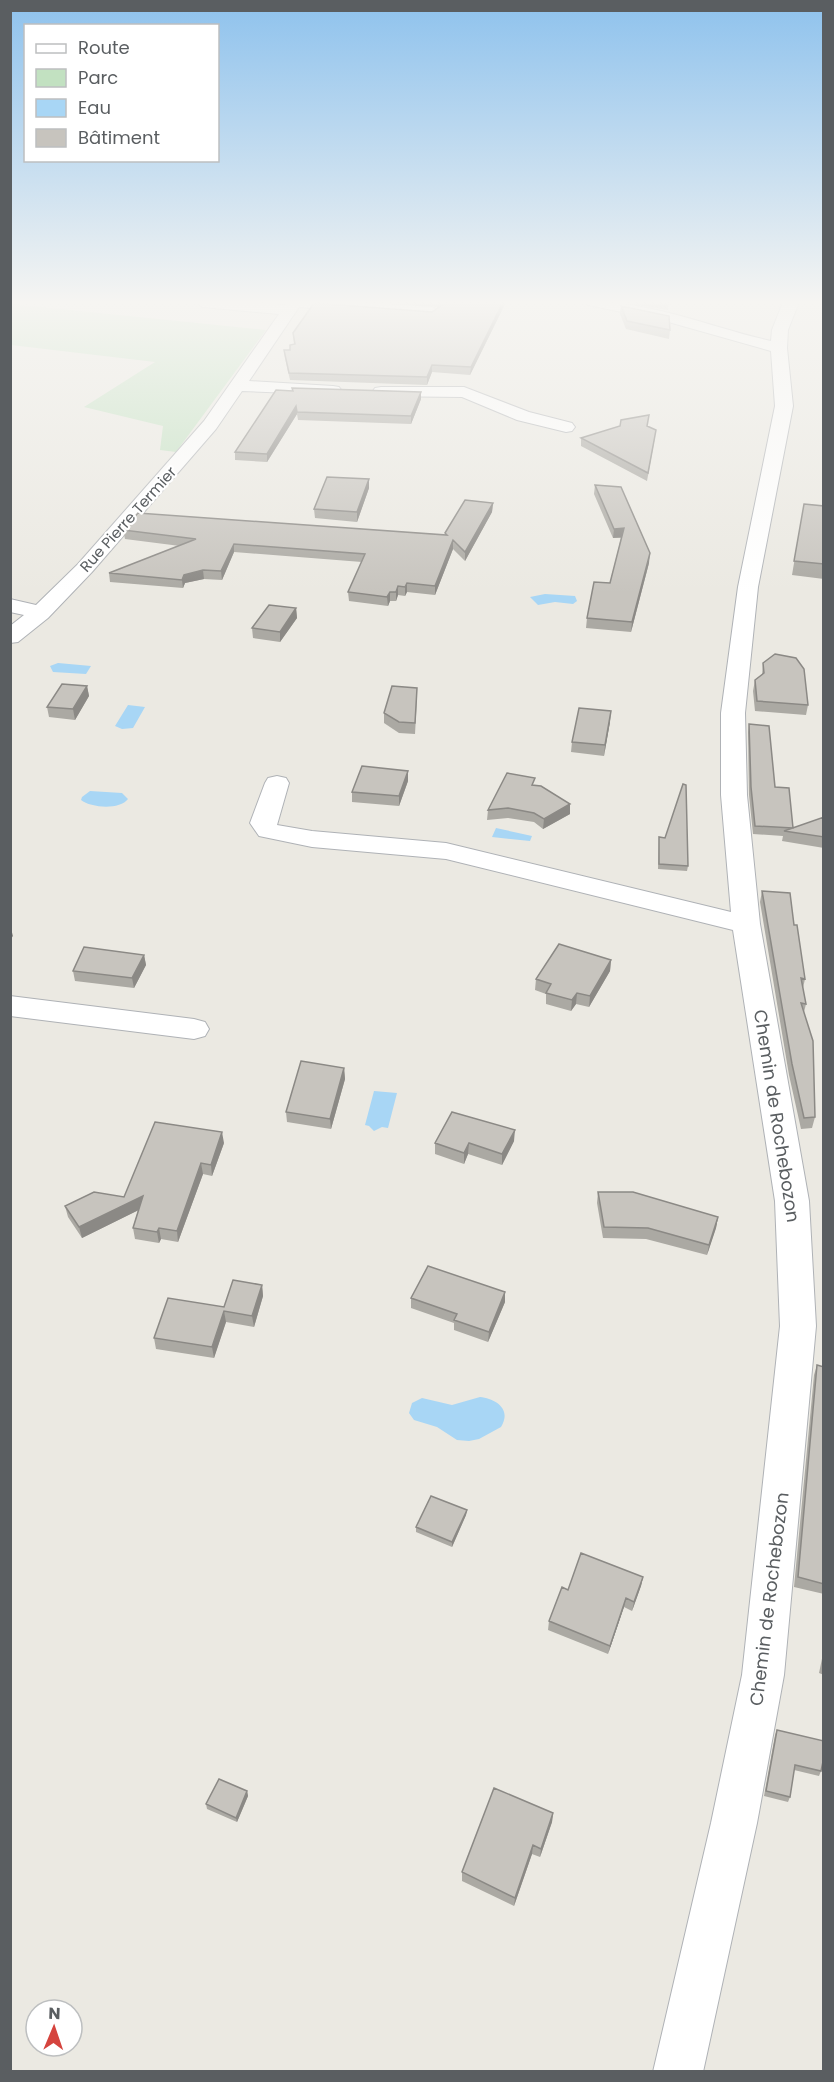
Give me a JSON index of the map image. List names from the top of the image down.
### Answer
{
  "streets": {
    "street": ["Rue Pierre Termier", "Chemin de Rochebozon"]
  },
  "legend": [
    "Route",
    "Parc",
    "Eau",
    "Bâtiment"
  ],
  "north": "top"
}
